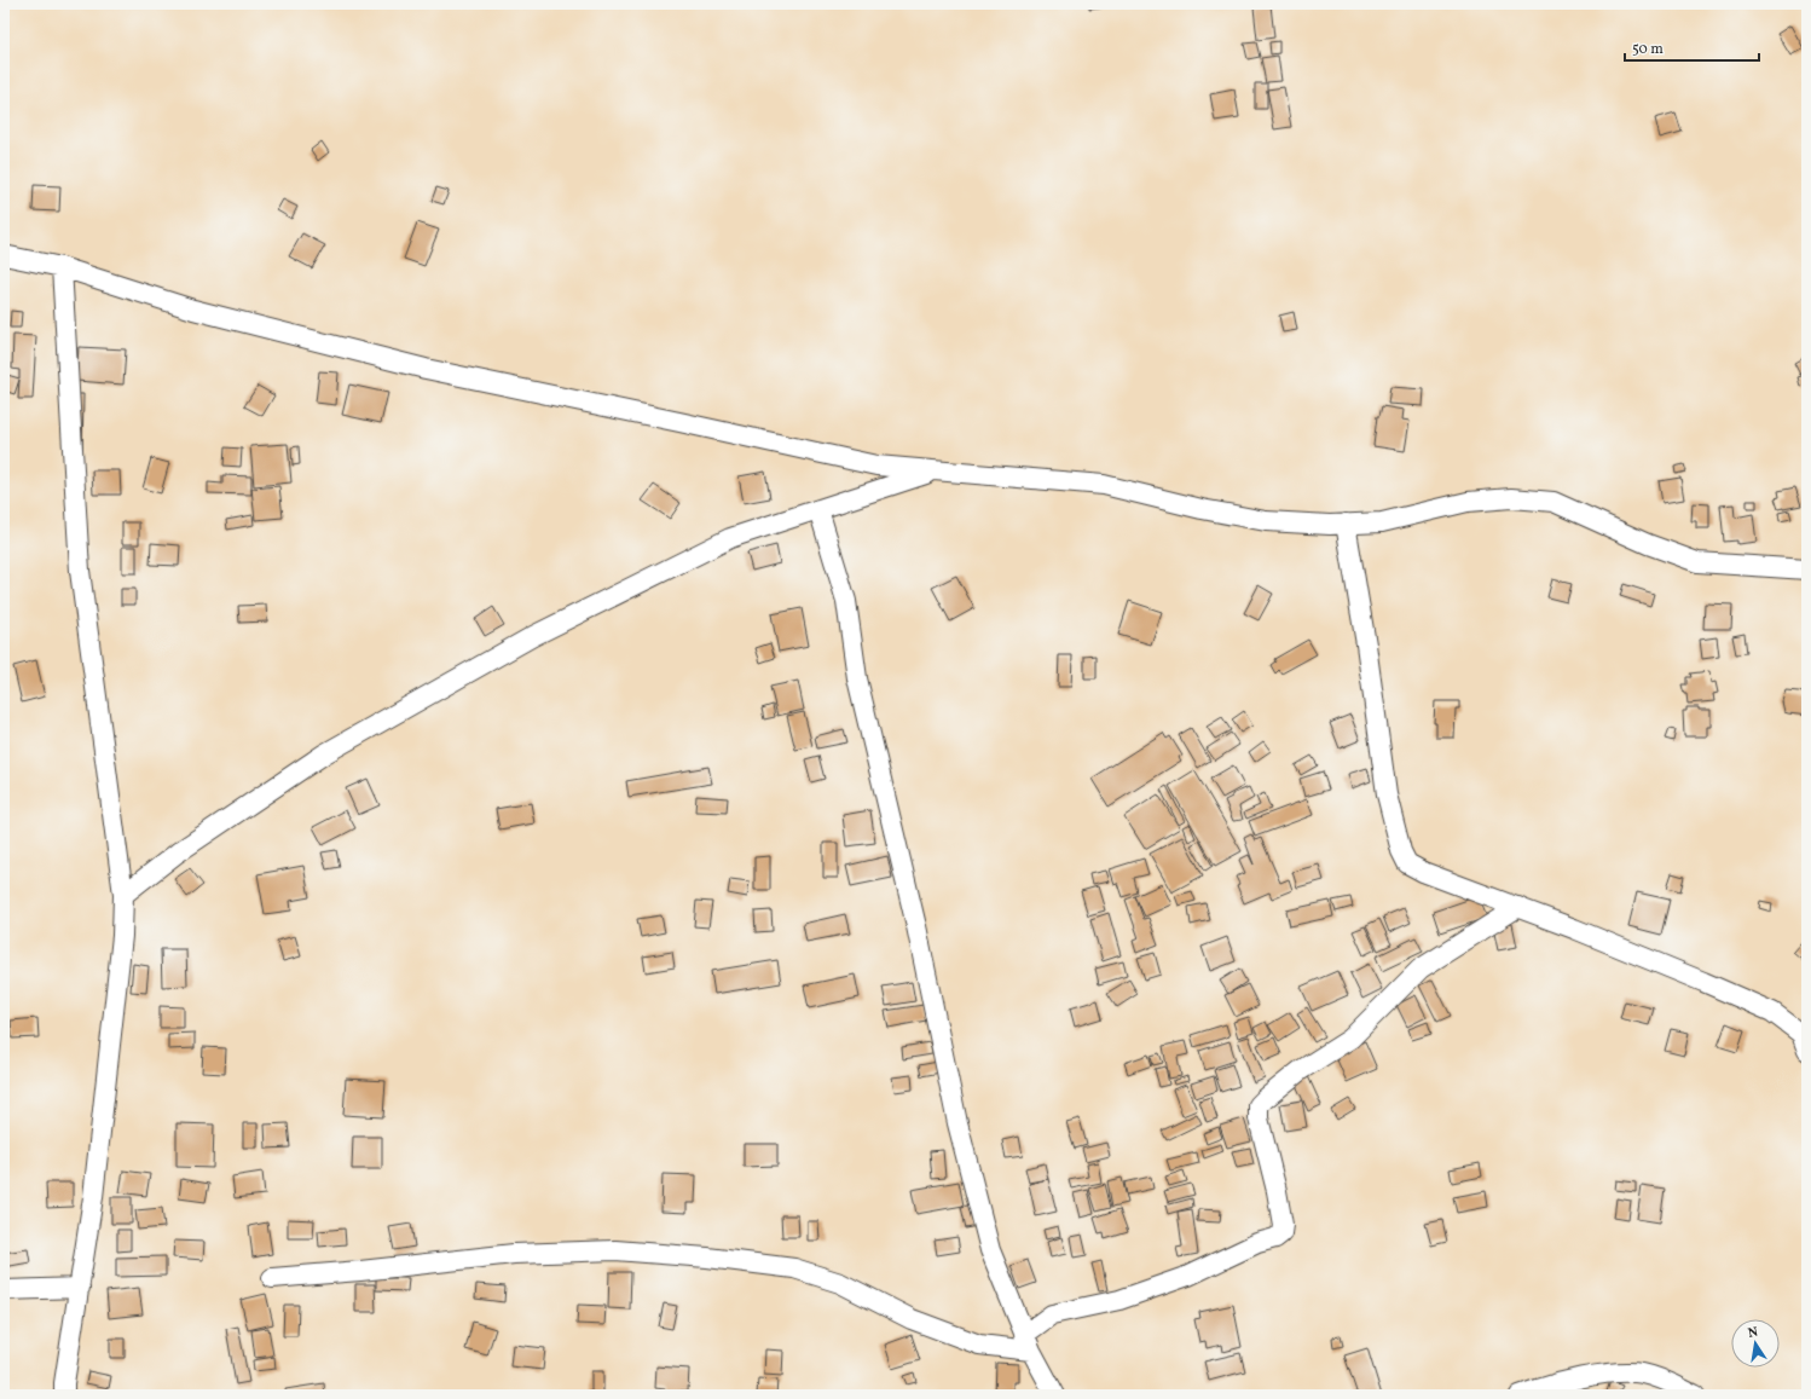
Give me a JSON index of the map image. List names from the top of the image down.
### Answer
{
  "scale_bar": "50 m",
  "north": "top"
}
